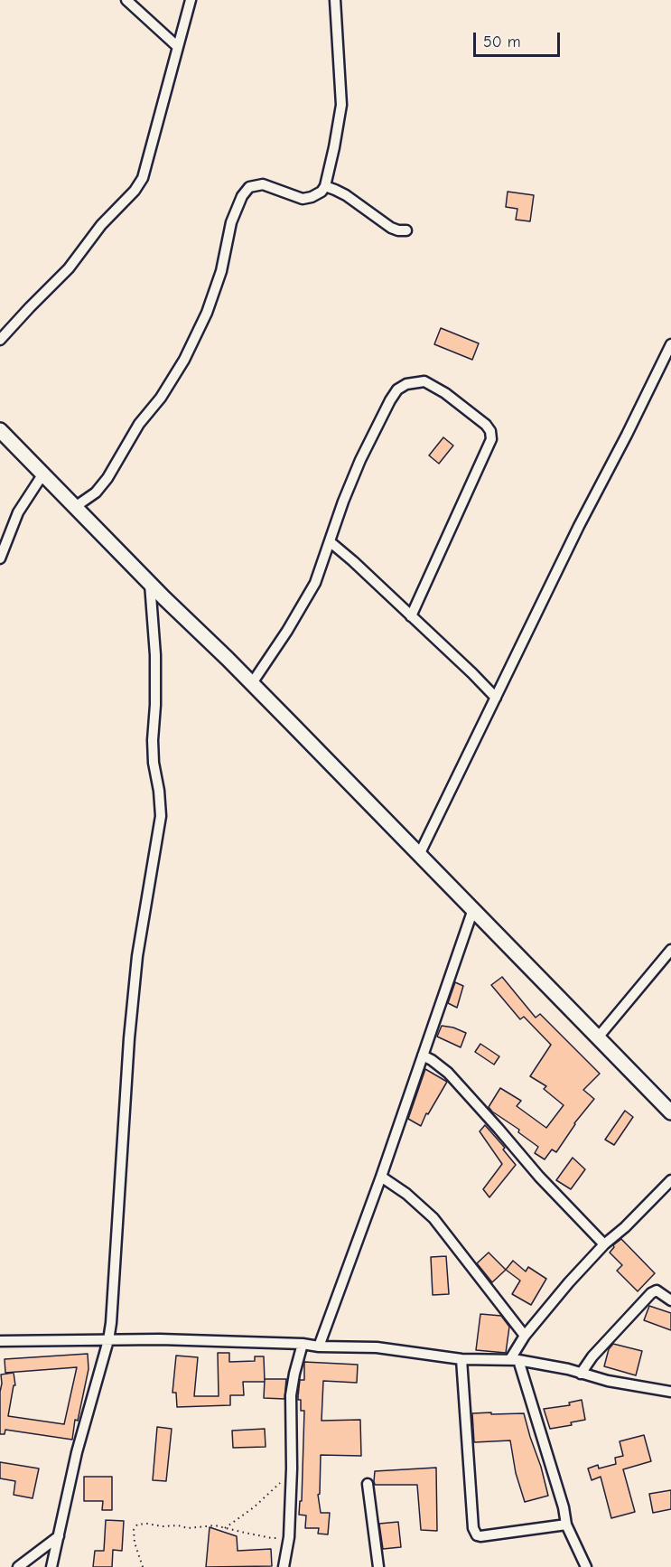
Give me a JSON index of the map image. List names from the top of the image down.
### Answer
{
  "scale_bar": "50 m"
}
